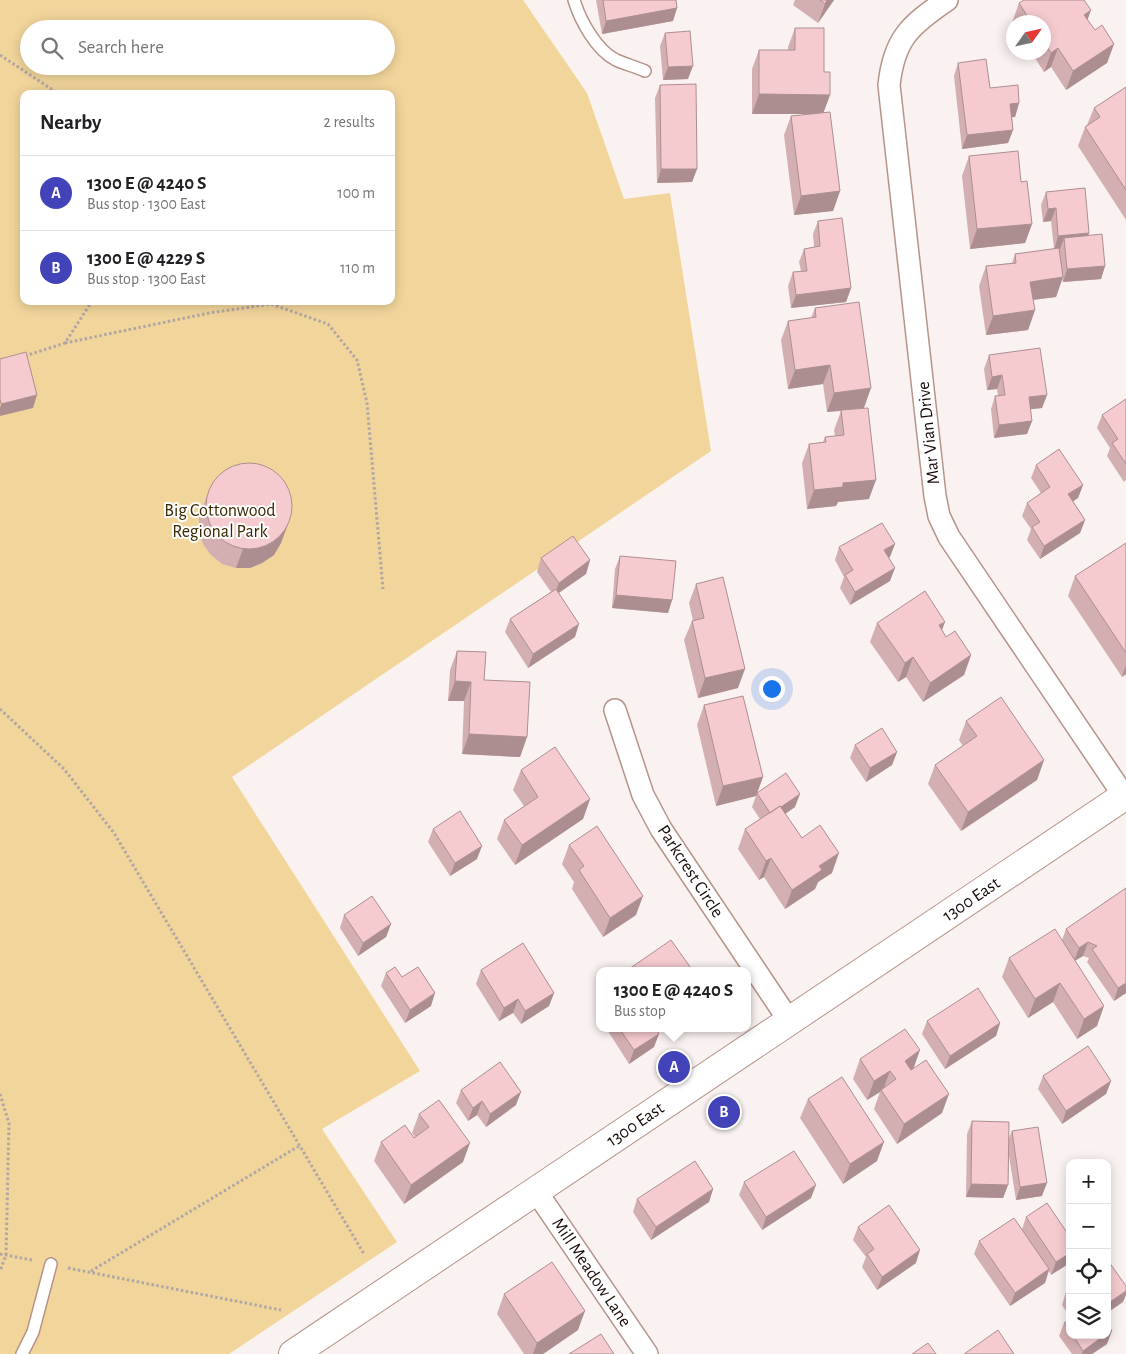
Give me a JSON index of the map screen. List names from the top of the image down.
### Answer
{
  "streets": {
    "main road": ["1300 East"],
    "street": ["Mar Vian Drive", "Parkcrest Circle", "Mill Meadow Lane"]
  },
  "crossings": [
    ["Mar Vian Drive", "1300 East"],
    ["Parkcrest Circle", "1300 East"],
    ["1300 East", "Mill Meadow Lane"]
  ],
  "parks": ["Big Cottonwood Regional Park"],
  "north": "top right",
  "page": {
    "search": "Search here",
    "heading": ["Nearby", "2 results"],
    "list": [
      {
        "mark": "A",
        "name": "1300 E @ 4240 S",
        "note": "Bus stop · 1300 East",
        "value": "100 m"
      },
      {
        "mark": "B",
        "name": "1300 E @ 4229 S",
        "note": "Bus stop · 1300 East",
        "value": "110 m"
      }
    ],
    "popup": ["1300 E @ 4240 S", "Bus stop"],
    "pins": ["A", "B"],
    "map_buttons": ["+", "−"]
  }
}
